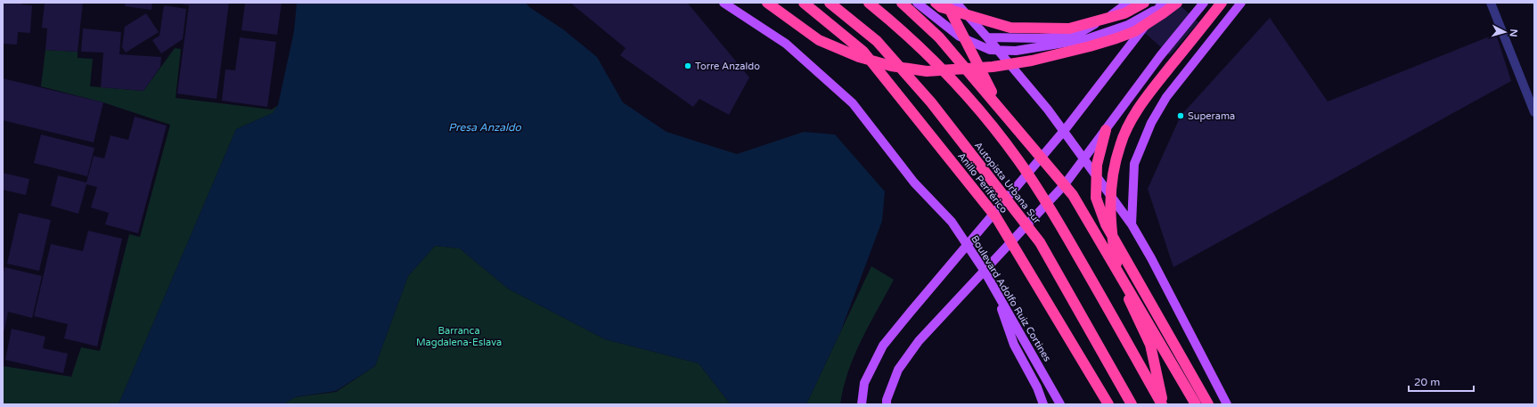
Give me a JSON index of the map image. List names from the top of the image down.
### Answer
{
  "streets": {
    "highway": ["Anillo Periférico", "Autopista Urbana Sur"],
    "main road": ["Boulevard Adolfo Ruiz Cortines"]
  },
  "water": ["Presa Anzaldo"],
  "parks": ["Barranca Magdalena-Eslava"],
  "places": ["Torre Anzaldo", "Superama"],
  "scale_bar": "20 m",
  "north": "right"
}
